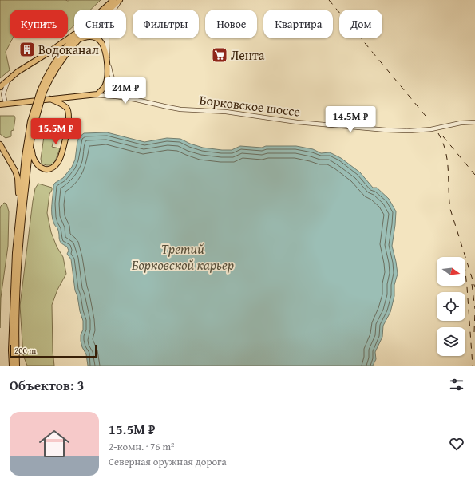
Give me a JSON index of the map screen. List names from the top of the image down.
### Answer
{
  "streets": {
    "street": ["Борковское шоссе"]
  },
  "water": ["Третий Борковской карьер"],
  "places": {
    "building": ["Водоканал"],
    "supermarket": ["Лента"]
  },
  "scale_bar": "200 m",
  "north": "right",
  "page": {
    "chip": [
      "Купить",
      "Снять",
      "Фильтры",
      "Новое",
      "Квартира",
      "Дом"
    ],
    "price": ["24M ₽", "14.5M ₽", "15.5M ₽"],
    "scale": "200 m",
    "heading": "Объектов: 3",
    "list": [
      {
        "name": "15.5M ₽",
        "note": "2-комн. · 76 m² · Северная оружная дорога"
      }
    ]
  }
}
